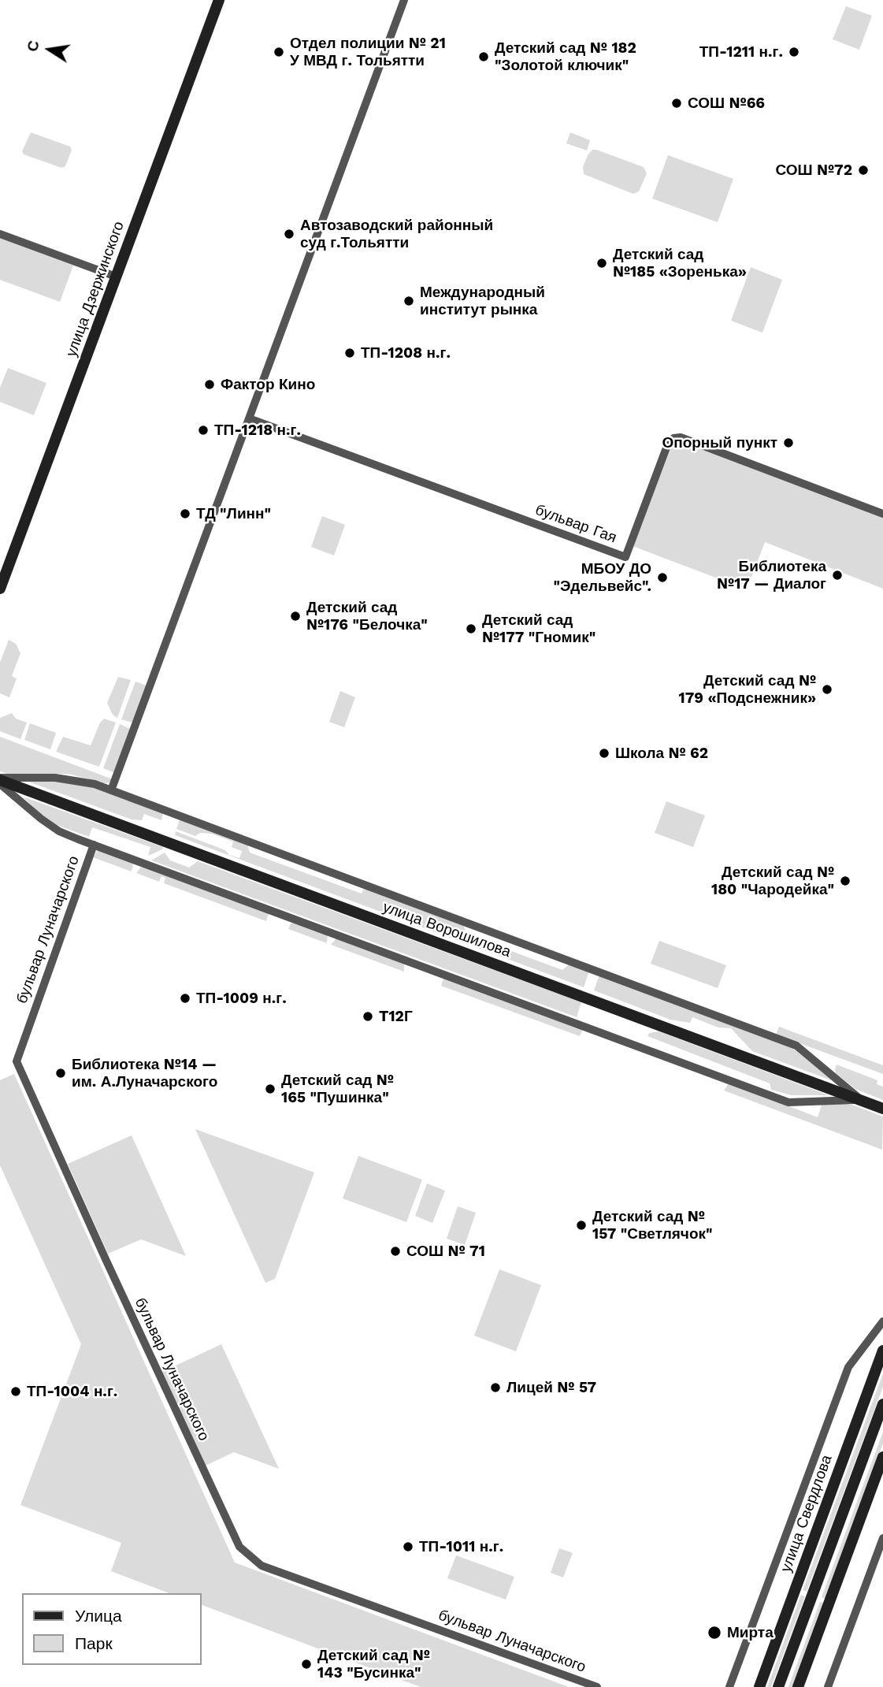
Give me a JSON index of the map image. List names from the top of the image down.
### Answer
{
  "streets": {
    "main road": ["улица Дзержинского", "улица Ворошилова", "улица Свердлова"],
    "street": ["бульвар Гая", "бульвар Луначарского"]
  },
  "places": [
    "Отдел полиции № 21 У МВД г. Тольятти",
    "ТП-1211 н.г.",
    "Детский сад № 182 \"Золотой ключик\"",
    "СОШ №66",
    "СОШ №72",
    "Автозаводский районный суд г.Тольятти",
    "Детский сад №185 «Зоренька»",
    "Международный институт рынка",
    "ТП-1208 н.г.",
    "Фактор Кино",
    "ТП-1218 н.г.",
    "Опорный пункт",
    "ТД \"Линн\"",
    "Библиотека №17 — Диалог",
    "МБОУ ДО \"Эдельвейс\".",
    "Детский сад №176 \"Белочка\"",
    "Детский сад №177 \"Гномик\"",
    "Детский сад № 179 «Подснежник»",
    "Школа № 62",
    "Детский сад № 180 \"Чародейка\"",
    "ТП-1009 н.г.",
    "T12Г",
    "Библиотека №14 — им. А.Луначарского",
    "Детский сад № 165 \"Пушинка\"",
    "Детский сад № 157 \"Светлячок\"",
    "СОШ № 71",
    "Лицей № 57",
    "ТП-1004 н.г.",
    "ТП-1011 н.г.",
    "Мирта",
    "Детский сад № 143 \"Бусинка\""
  ],
  "legend": ["Улица", "Парк"],
  "north": "left"
}
